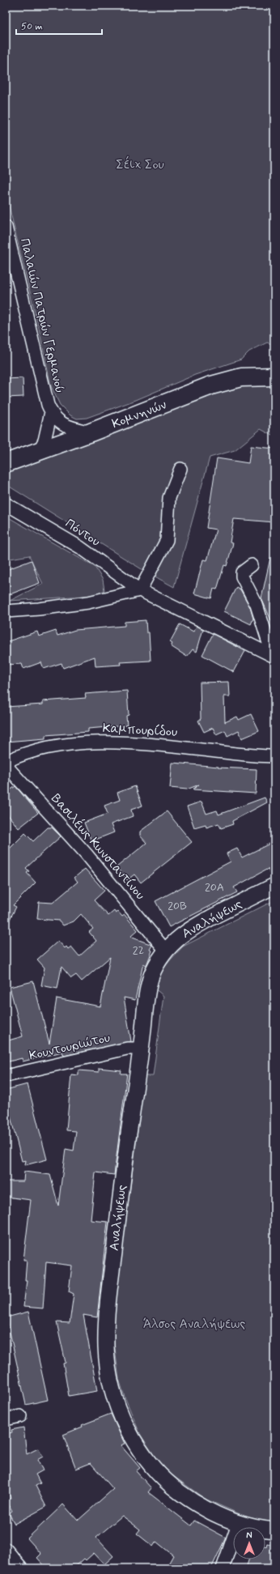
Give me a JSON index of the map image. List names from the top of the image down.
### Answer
{
  "streets": {
    "main road": ["Κομνηνών"],
    "street": [
      "Παλαιών Πατρών Γερμανού",
      "Πόντου",
      "Καμπουρίδου",
      "Βασιλέως Κωνσταντίνου",
      "Αναλήψεως",
      "Κουντουριώτου"
    ]
  },
  "crossings": [
    ["Βασιλέως Κωνσταντίνου", "Αναλήψεως"],
    ["Αναλήψεως", "Κουντουριώτου"]
  ],
  "parks": ["Σέιχ Σου", "Άλσος Αναλήψεως"],
  "house_numbers": ["20A", "20B", "22"],
  "scale_bar": "50 m",
  "north": "top"
}
